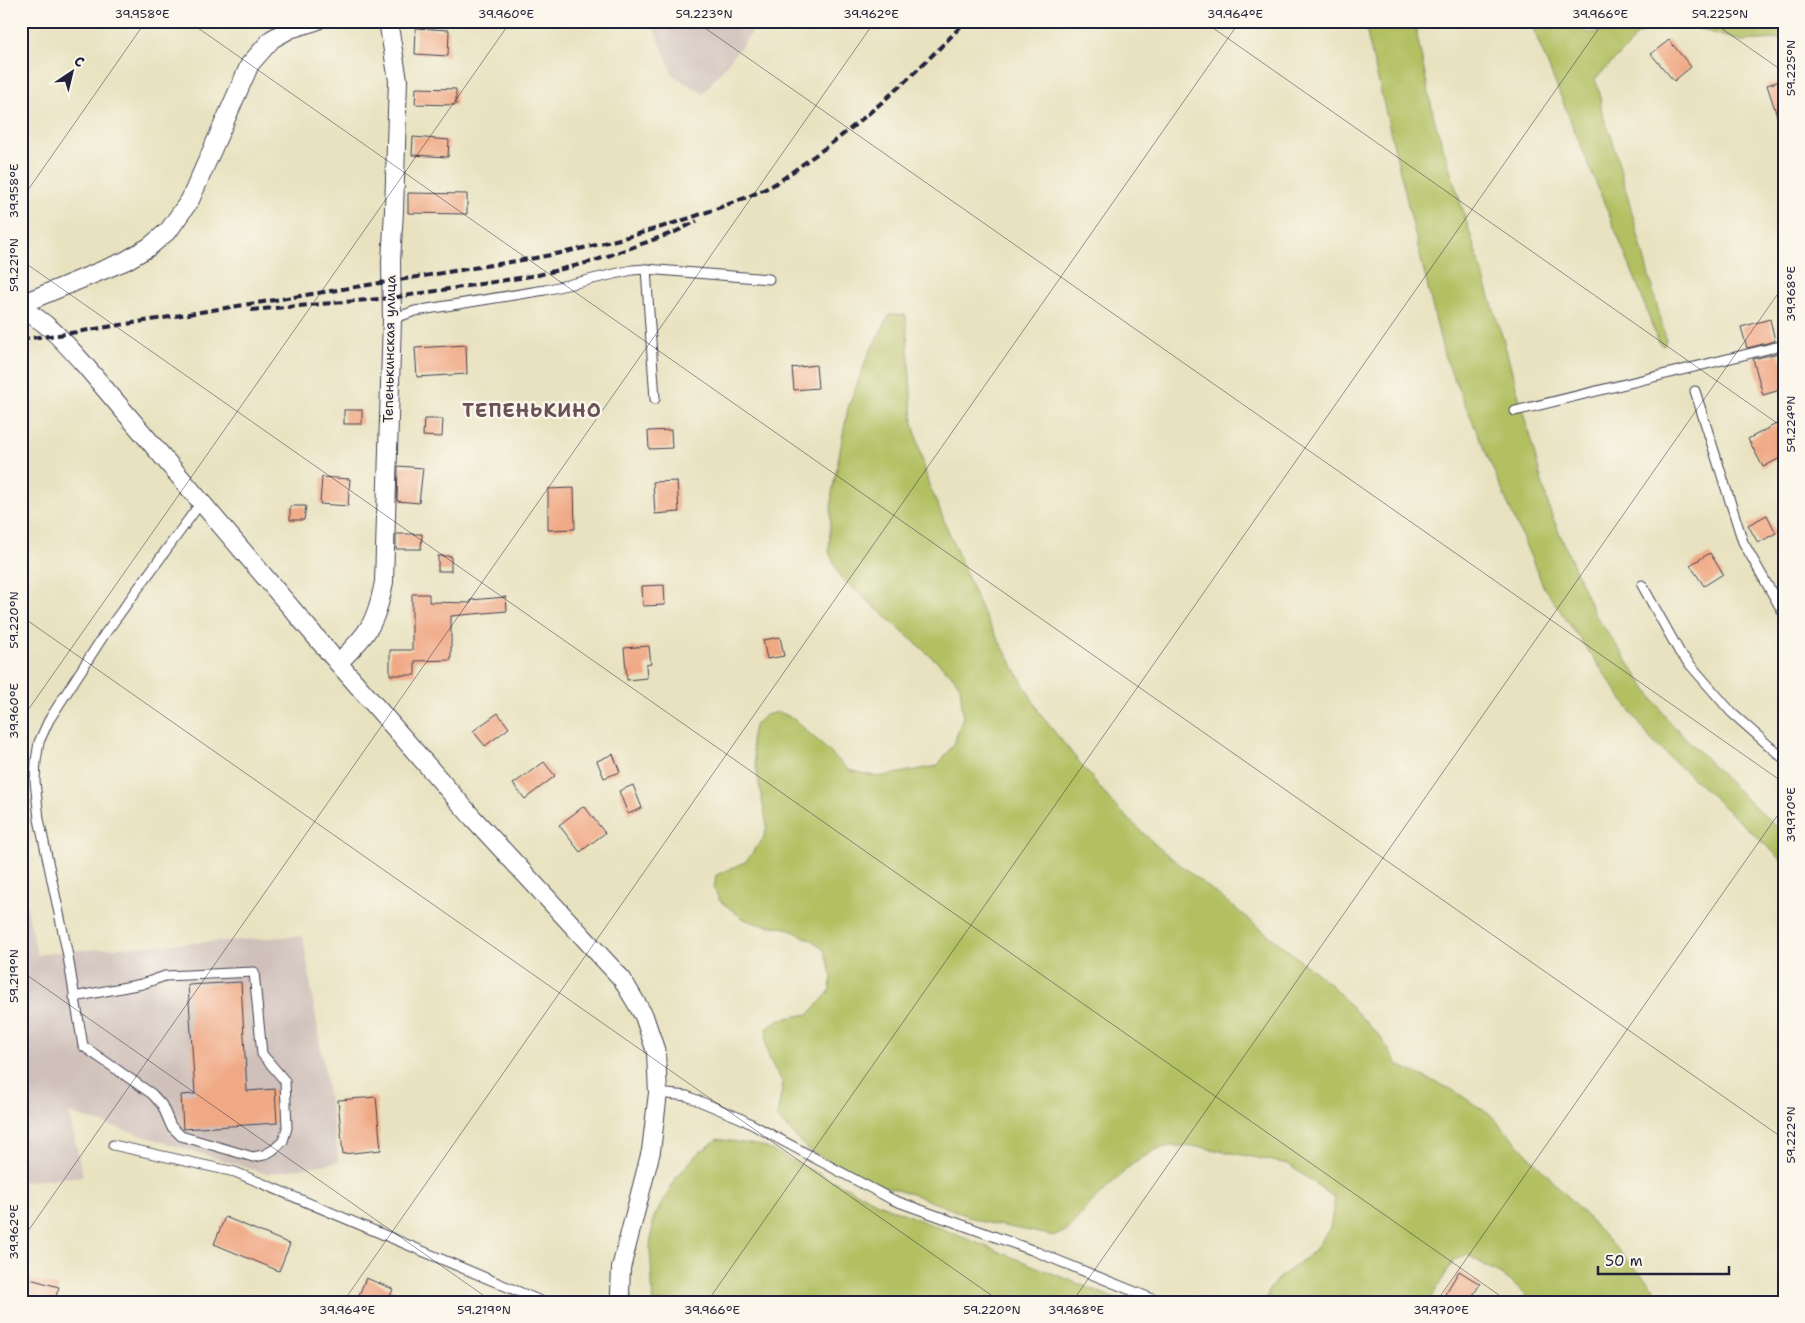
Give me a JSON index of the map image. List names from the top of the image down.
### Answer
{
  "streets": {
    "street": ["Тепенькинская улица"]
  },
  "districts": ["ТЕПЕНЬКИНО"],
  "scale_bar": "50 m",
  "north": "top right",
  "coordinates": [
    "39.958°E",
    "39.960°E",
    "59.223°N",
    "39.962°E",
    "39.964°E",
    "39.966°E",
    "59.225°N",
    "59.221°N",
    "39.968°E",
    "59.224°N",
    "59.220°N",
    "39.970°E",
    "59.219°N",
    "59.222°N"
  ]
}
